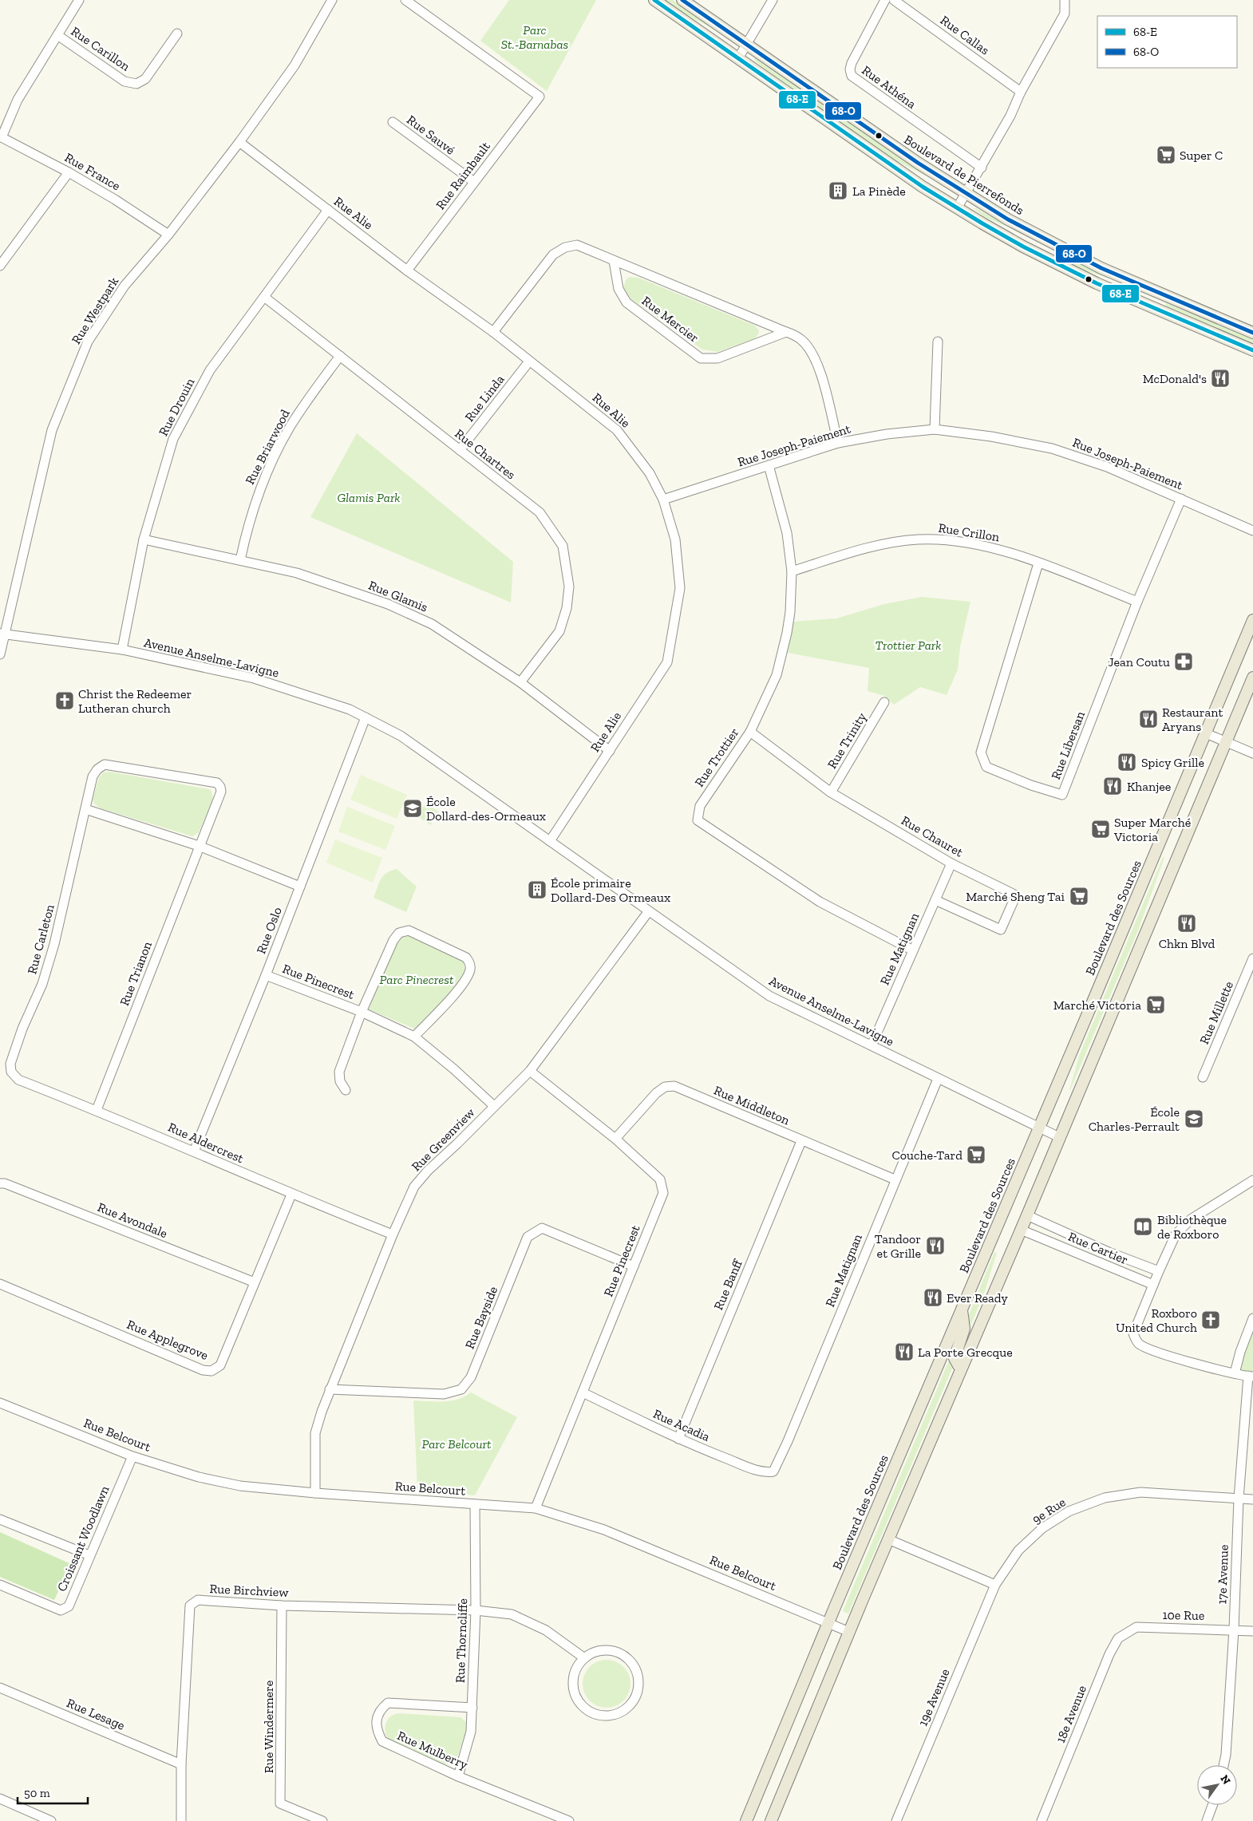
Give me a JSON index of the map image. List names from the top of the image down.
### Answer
{
  "streets": {
    "main road": ["Boulevard de Pierrefonds", "Boulevard des Sources"],
    "street": [
      "Rue Callas",
      "Rue Carillon",
      "Rue Athéna",
      "Rue Sauvé",
      "Rue France",
      "Rue Raimbault",
      "Rue Alie",
      "Rue Westpark",
      "Rue Mercier",
      "Rue Linda",
      "Rue Drouin",
      "Rue Joseph-Paiement",
      "Rue Briarwood",
      "Rue Chartres",
      "Rue Crillon",
      "Rue Glamis",
      "Avenue Anselme-Lavigne",
      "Rue Trinity",
      "Rue Libersan",
      "Rue Trottier",
      "Rue Chauret",
      "Rue Oslo",
      "Rue Carleton",
      "Rue Matignan",
      "Rue Trianon",
      "Rue Pinecrest",
      "Rue Millette",
      "Rue Middleton",
      "Rue Greenview",
      "Rue Aldercrest",
      "Rue Avondale",
      "Rue Cartier",
      "Rue Banff",
      "Rue Bayside",
      "Rue Applegrove",
      "Rue Acadia",
      "Rue Belcourt",
      "9e Rue",
      "Croissant Woodlawn",
      "17e Avenue",
      "Rue Birchview",
      "10e Rue",
      "Rue Thorncliffe",
      "19e Avenue",
      "Rue Lesage",
      "18e Avenue",
      "Rue Windermere",
      "Rue Mulberry"
    ]
  },
  "crossings": [
    ["Rue Sauvé", "Rue Raimbault"],
    ["Rue France", "Rue Westpark"],
    ["Rue Raimbault", "Rue Alie"],
    ["Rue Alie", "Rue Westpark"],
    ["Rue Alie", "Rue Mercier"],
    ["Rue Alie", "Rue Linda"],
    ["Rue Alie", "Rue Drouin"],
    ["Rue Alie", "Rue Joseph-Paiement"],
    ["Rue Alie", "Rue Glamis"],
    ["Rue Alie", "Avenue Anselme-Lavigne"],
    ["Rue Westpark", "Avenue Anselme-Lavigne"],
    ["Rue Mercier", "Rue Joseph-Paiement"],
    ["Rue Linda", "Rue Chartres"],
    ["Rue Drouin", "Rue Chartres"],
    ["Rue Drouin", "Rue Glamis"],
    ["Rue Drouin", "Avenue Anselme-Lavigne"],
    ["Rue Joseph-Paiement", "Rue Libersan"],
    ["Rue Joseph-Paiement", "Rue Trottier"],
    ["Rue Briarwood", "Rue Chartres"],
    ["Rue Briarwood", "Rue Glamis"],
    ["Rue Chartres", "Rue Glamis"],
    ["Rue Crillon", "Rue Libersan"],
    ["Rue Crillon", "Rue Trottier"],
    ["Avenue Anselme-Lavigne", "Boulevard des Sources"],
    ["Avenue Anselme-Lavigne", "Rue Oslo"],
    ["Avenue Anselme-Lavigne", "Rue Matignan"],
    ["Avenue Anselme-Lavigne", "Rue Greenview"],
    ["Rue Trinity", "Rue Chauret"],
    ["Rue Trottier", "Rue Chauret"],
    ["Rue Trottier", "Rue Matignan"],
    ["Rue Chauret", "Rue Matignan"],
    ["Boulevard des Sources", "Rue Belcourt"],
    ["Rue Oslo", "Rue Pinecrest"],
    ["Rue Oslo", "Rue Aldercrest"],
    ["Rue Carleton", "Rue Trianon"],
    ["Rue Carleton", "Rue Aldercrest"],
    ["Rue Matignan", "Rue Middleton"],
    ["Rue Matignan", "Rue Acadia"],
    ["Rue Trianon", "Rue Aldercrest"],
    ["Rue Pinecrest", "Rue Middleton"],
    ["Rue Pinecrest", "Rue Greenview"],
    ["Rue Pinecrest", "Rue Bayside"],
    ["Rue Pinecrest", "Rue Acadia"],
    ["Rue Pinecrest", "Rue Belcourt"],
    ["Rue Middleton", "Rue Banff"],
    ["Rue Greenview", "Rue Aldercrest"],
    ["Rue Greenview", "Rue Bayside"],
    ["Rue Greenview", "Rue Belcourt"],
    ["Rue Aldercrest", "Rue Applegrove"],
    ["Rue Avondale", "Rue Applegrove"],
    ["Rue Banff", "Rue Acadia"],
    ["Rue Belcourt", "Croissant Woodlawn"],
    ["Rue Belcourt", "Rue Thorncliffe"],
    ["9e Rue", "17e Avenue"],
    ["9e Rue", "19e Avenue"],
    ["17e Avenue", "10e Rue"],
    ["Rue Birchview", "Rue Thorncliffe"],
    ["Rue Birchview", "Rue Lesage"],
    ["Rue Birchview", "Rue Windermere"],
    ["10e Rue", "18e Avenue"],
    ["Rue Thorncliffe", "Rue Mulberry"]
  ],
  "parks": [
    "Parc St.-Barnabas",
    "Glamis Park",
    "Trottier Park",
    "Parc Pinecrest",
    "Parc Belcourt"
  ],
  "places": {
    "supermarket": [
      "Super C",
      "Super Marché Victoria",
      "Marché Sheng Tai",
      "Marché Victoria",
      "Couche-Tard"
    ],
    "building": ["La Pinède", "École primaire Dollard-Des Ormeaux"],
    "restaurant": [
      "McDonald's",
      "Restaurant Aryans",
      "Spicy Grille",
      "Khanjee",
      "Chkn Blvd",
      "Tandoor et Grille",
      "Ever Ready",
      "La Porte Grecque"
    ],
    "pharmacy": ["Jean Coutu"],
    "church": ["Christ the Redeemer Lutheran church", "Roxboro United Church"],
    "school or university": ["École Dollard-des-Ormeaux", "École Charles-Perrault"],
    "library": ["Bibliothèque de Roxboro"]
  },
  "lines": ["transit line 68-E", "transit line 68-O"],
  "legend": ["68-E", "68-O"],
  "scale_bar": "50 m",
  "north": "top right"
}
